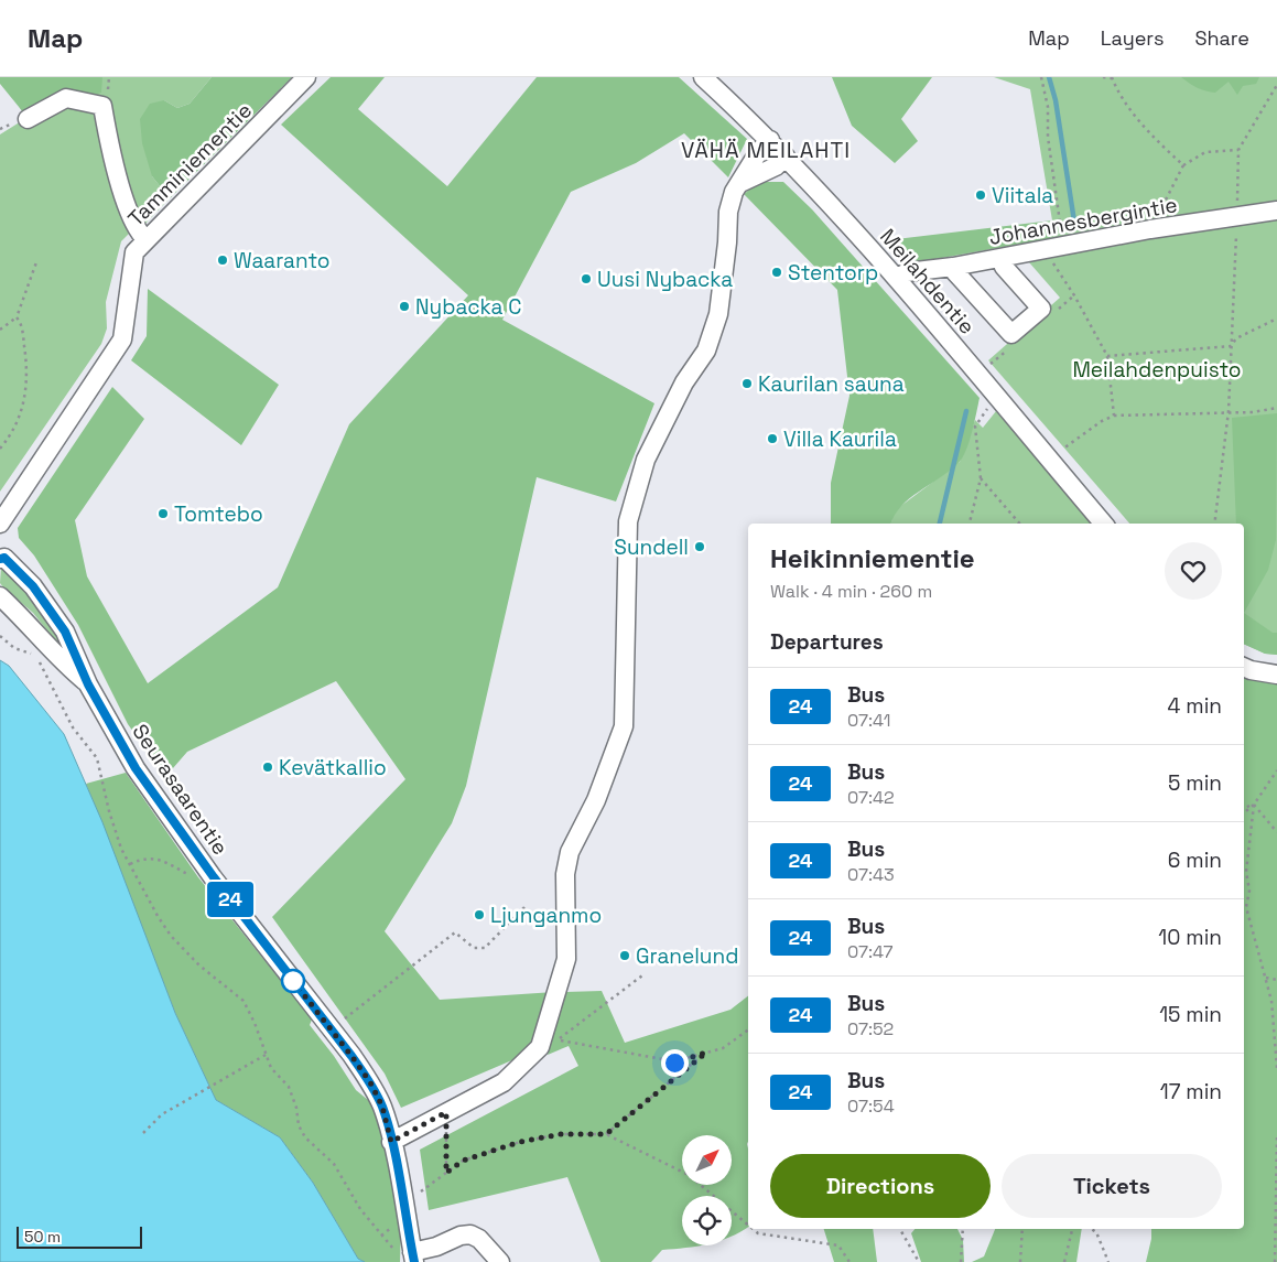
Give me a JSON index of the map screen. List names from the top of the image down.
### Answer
{
  "streets": {
    "street": [
      "Tamminiementie",
      "Johannesbergintie",
      "Meilahdentie",
      "Seurasaarentie"
    ]
  },
  "crossings": [
    ["Johannesbergintie", "Meilahdentie"]
  ],
  "districts": ["VÄHÄ MEILAHTI"],
  "parks": ["Meilahdenpuisto"],
  "places": [
    "Viitala",
    "Waaranto",
    "Stentorp",
    "Uusi Nybacka",
    "Nybacka C",
    "Kaurilan sauna",
    "Villa Kaurila",
    "Tomtebo",
    "Sundell",
    "Kevätkallio",
    "Ljunganmo",
    "Granelund"
  ],
  "lines": ["bus line 24"],
  "scale_bar": "50 m",
  "north": "top right",
  "page": {
    "header": "Map",
    "nav": ["Map", "Layers", "Share"],
    "on_map": "24",
    "heading": [
      ["Heikinniementie", "Walk · 4 min · 260 m"],
      "Departures"
    ],
    "list": [
      {
        "mark": "24",
        "name": "Bus",
        "note": "07:41",
        "value": "4 min"
      },
      {
        "mark": "24",
        "name": "Bus",
        "note": "07:42",
        "value": "5 min"
      },
      {
        "mark": "24",
        "name": "Bus",
        "note": "07:43",
        "value": "6 min"
      },
      {
        "mark": "24",
        "name": "Bus",
        "note": "07:47",
        "value": "10 min"
      },
      {
        "mark": "24",
        "name": "Bus",
        "note": "07:52",
        "value": "15 min"
      },
      {
        "mark": "24",
        "name": "Bus",
        "note": "07:54",
        "value": "17 min"
      }
    ],
    "buttons": ["Directions", "Tickets"],
    "scale": "50 m"
  }
}
